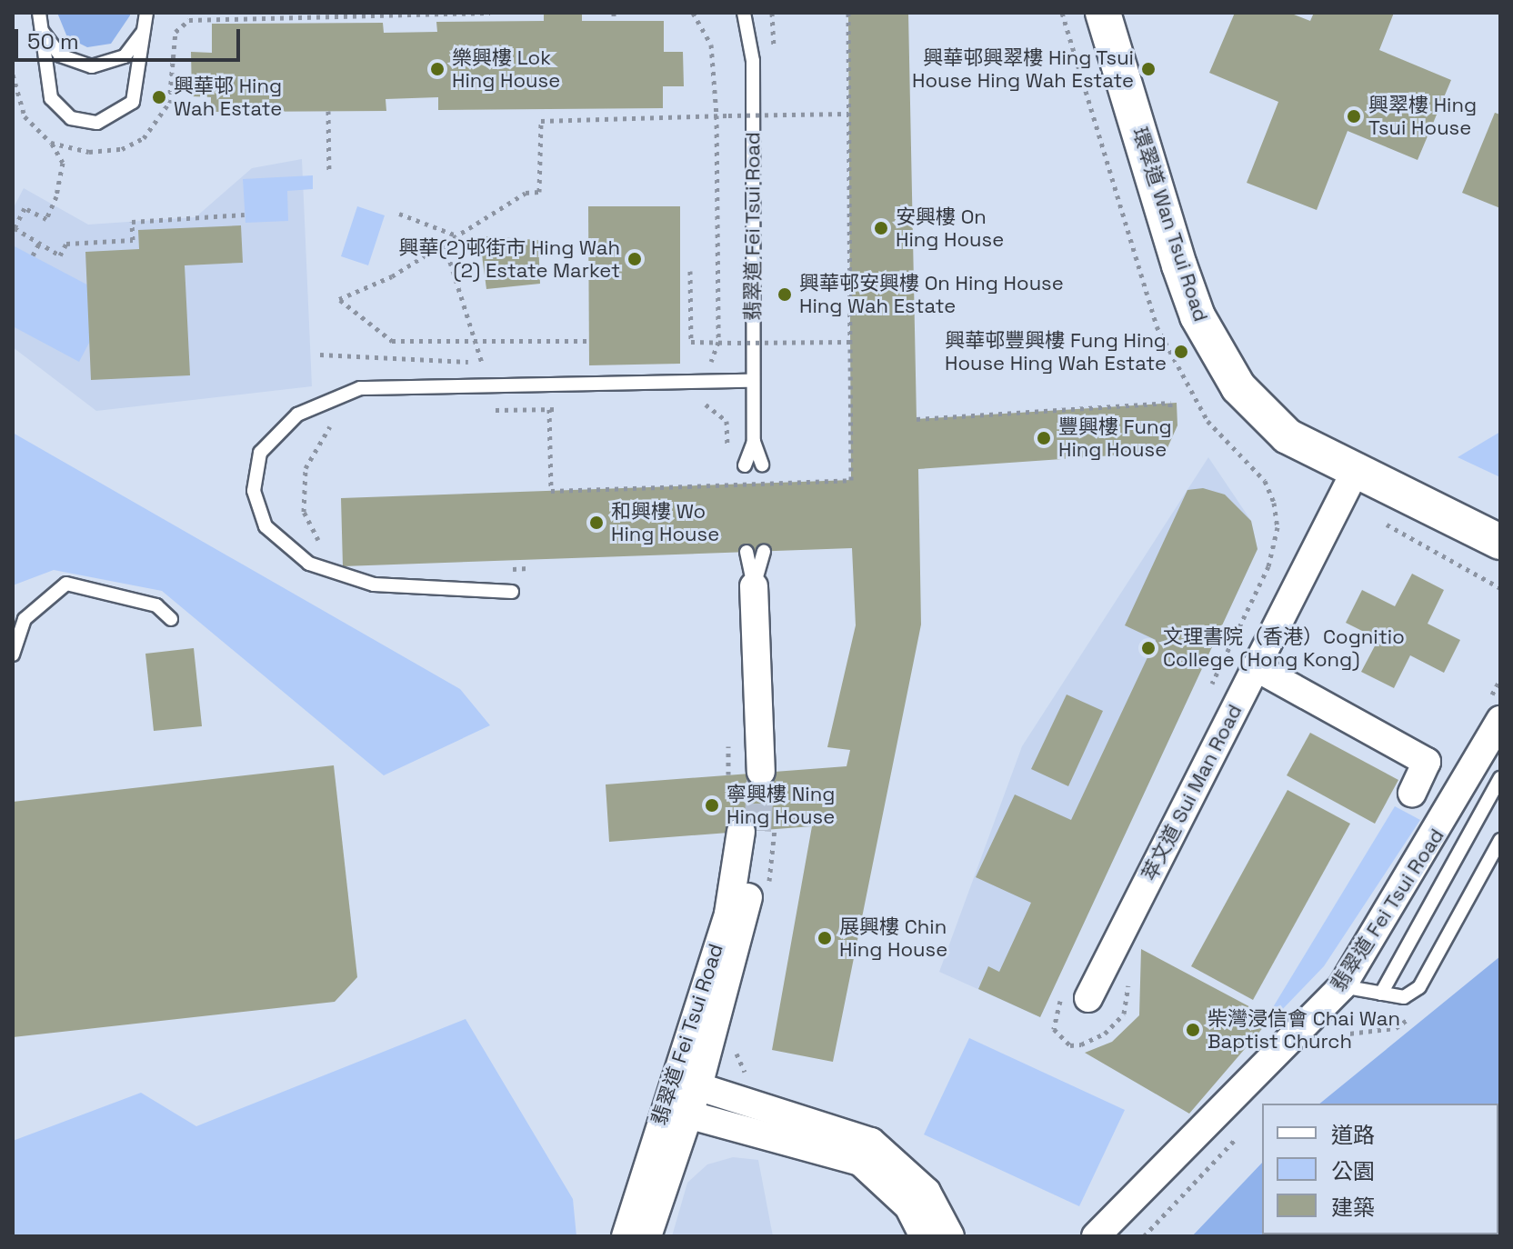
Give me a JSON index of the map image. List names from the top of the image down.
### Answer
{
  "streets": {
    "street": ["環翠道 Wan Tsui Road", "翡翠道 Fei Tsui Road", "萃文道 Sui Man Road"]
  },
  "crossings": [
    ["環翠道 Wan Tsui Road", "萃文道 Sui Man Road"]
  ],
  "places": [
    "樂興樓 Lok Hing House",
    "興華邨興翠樓 Hing Tsui House Hing Wah Estate",
    "興華邨 Hing Wah Estate",
    "興翠樓 Hing Tsui House",
    "安興樓 On Hing House",
    "興華(2)邨街市 Hing Wah (2) Estate Market",
    "興華邨安興樓 On Hing House Hing Wah Estate",
    "興華邨豐興樓 Fung Hing House Hing Wah Estate",
    "豐興樓 Fung Hing House",
    "和興樓 Wo Hing House",
    "文理書院（香港）Cognitio College (Hong Kong)",
    "寧興樓 Ning Hing House",
    "展興樓 Chin Hing House",
    "柴灣浸信會 Chai Wan Baptist Church"
  ],
  "legend": ["道路", "公園", "建築"],
  "scale_bar": "50 m"
}
